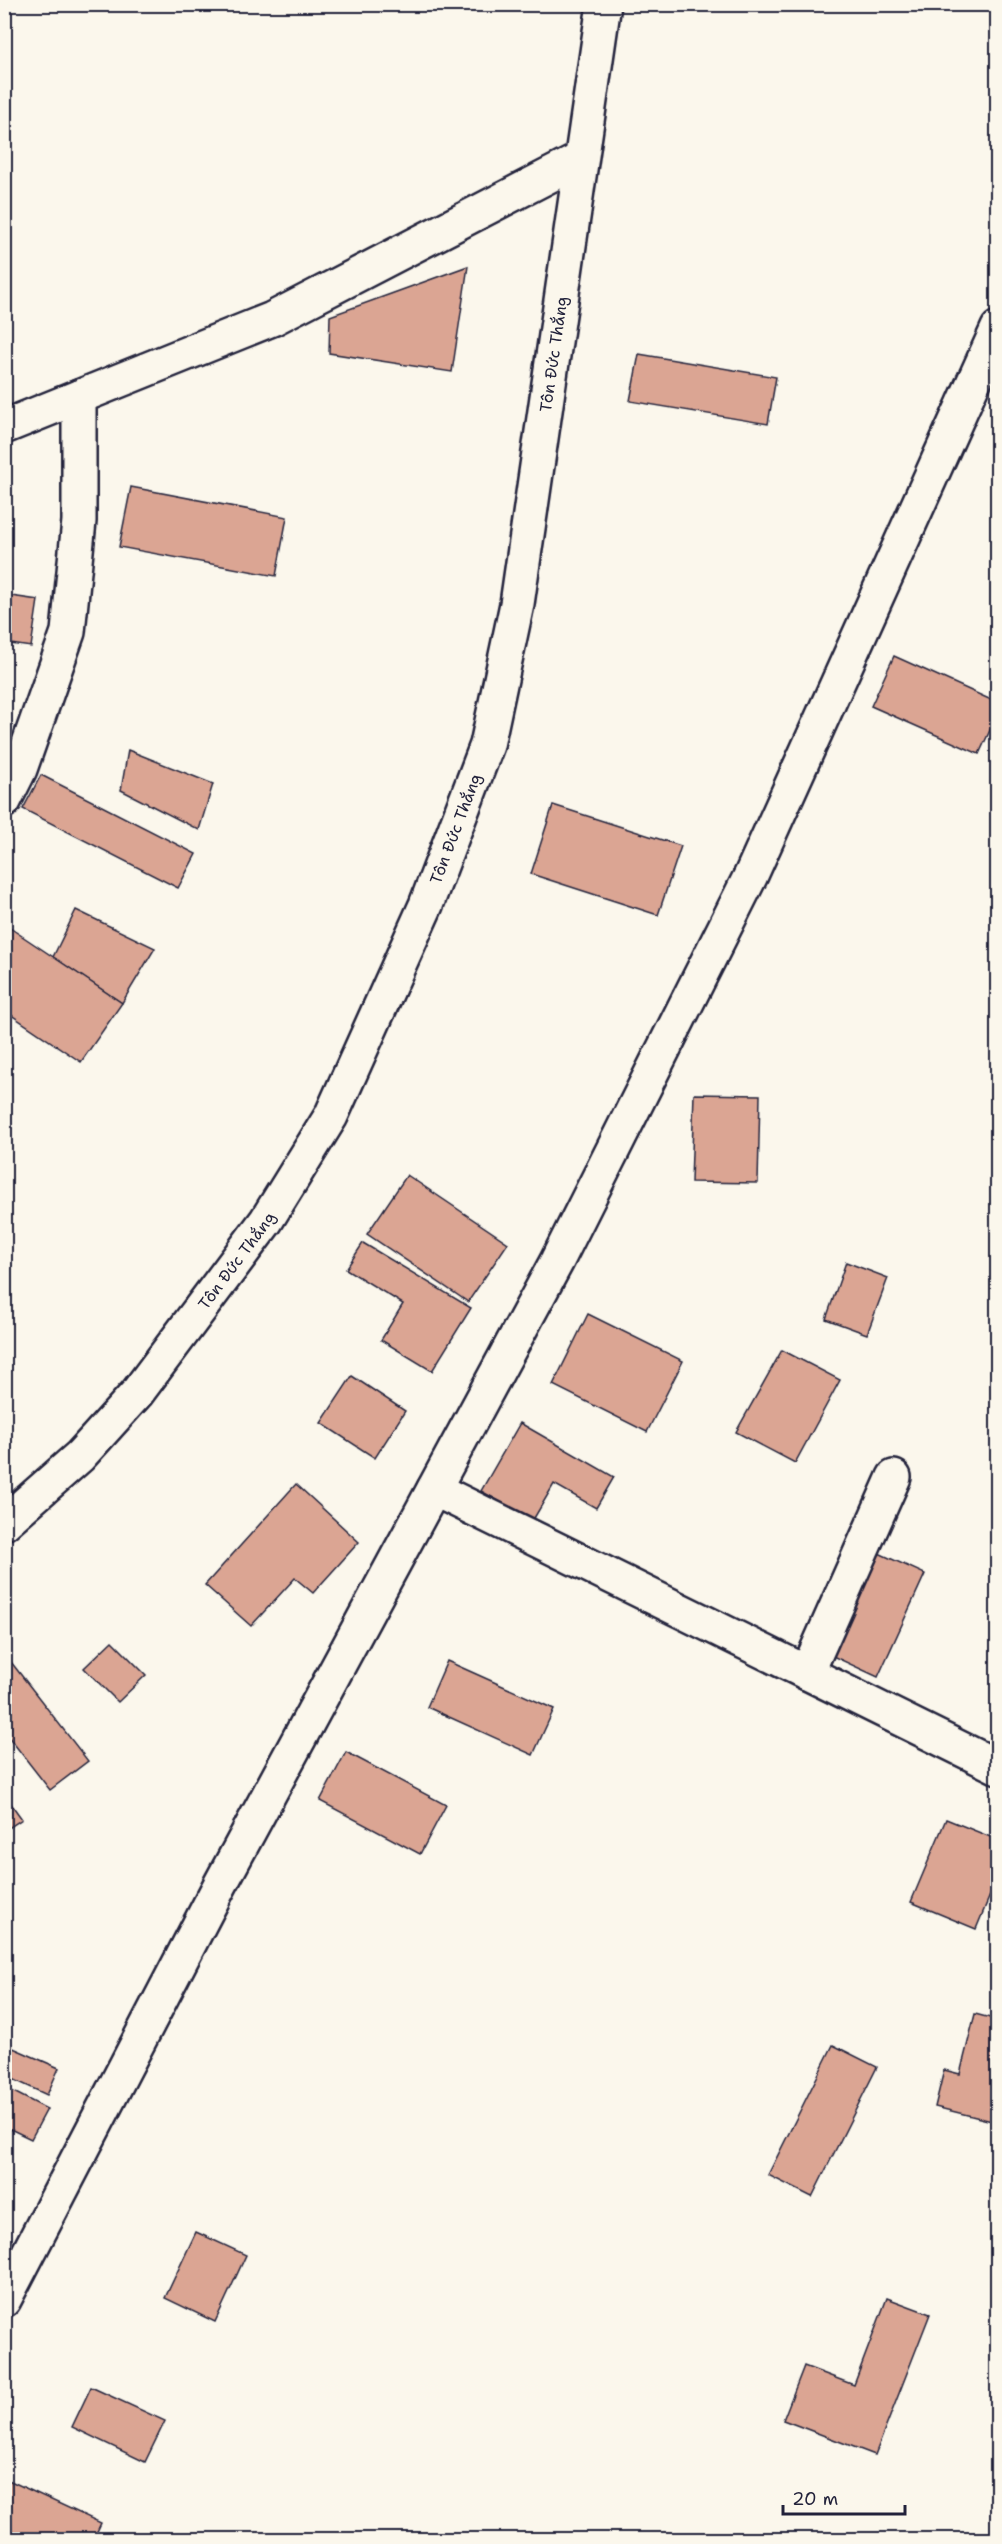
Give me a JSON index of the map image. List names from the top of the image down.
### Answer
{
  "streets": {
    "street": ["Tôn Đức Thắng"]
  },
  "scale_bar": "20 m"
}
